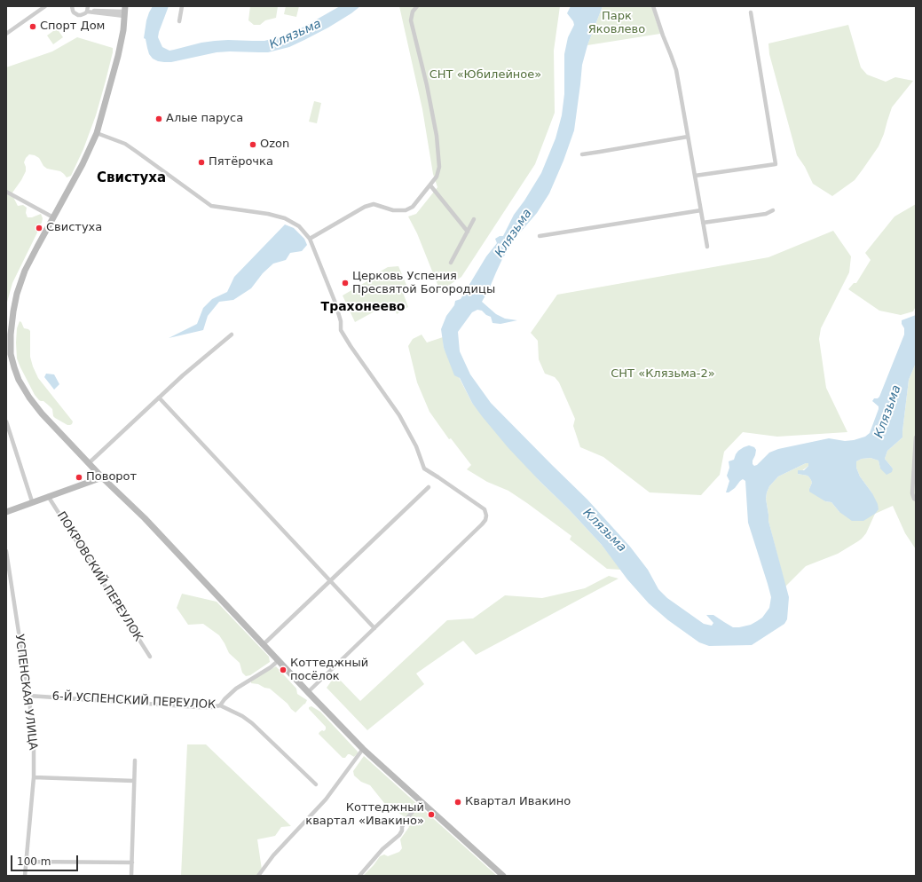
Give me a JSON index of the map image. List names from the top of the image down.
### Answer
{
  "streets": {
    "street": ["ПОКРОВСКИЙ ПЕРЕУЛОК", "УСПЕНСКАЯ УЛИЦА", "6-Й УСПЕНСКИЙ ПЕРЕУЛОК"]
  },
  "crossings": [
    ["УСПЕНСКАЯ УЛИЦА", "6-Й УСПЕНСКИЙ ПЕРЕУЛОК"]
  ],
  "districts": ["Свистуха", "Трахонеево"],
  "water": ["Клязьма"],
  "parks": ["Парк Яковлево", "СНТ «Юбилейное»", "СНТ «Клязьма-2»"],
  "places": [
    "Спорт Дом",
    "Алые паруса",
    "Ozon",
    "Пятёрочка",
    "Свистуха",
    "Церковь Успения Пресвятой Богородицы",
    "Поворот",
    "Коттеджный посёлок",
    "Квартал Ивакино",
    "Коттеджный квартал «Ивакино»"
  ],
  "scale_bar": "100 m"
}
